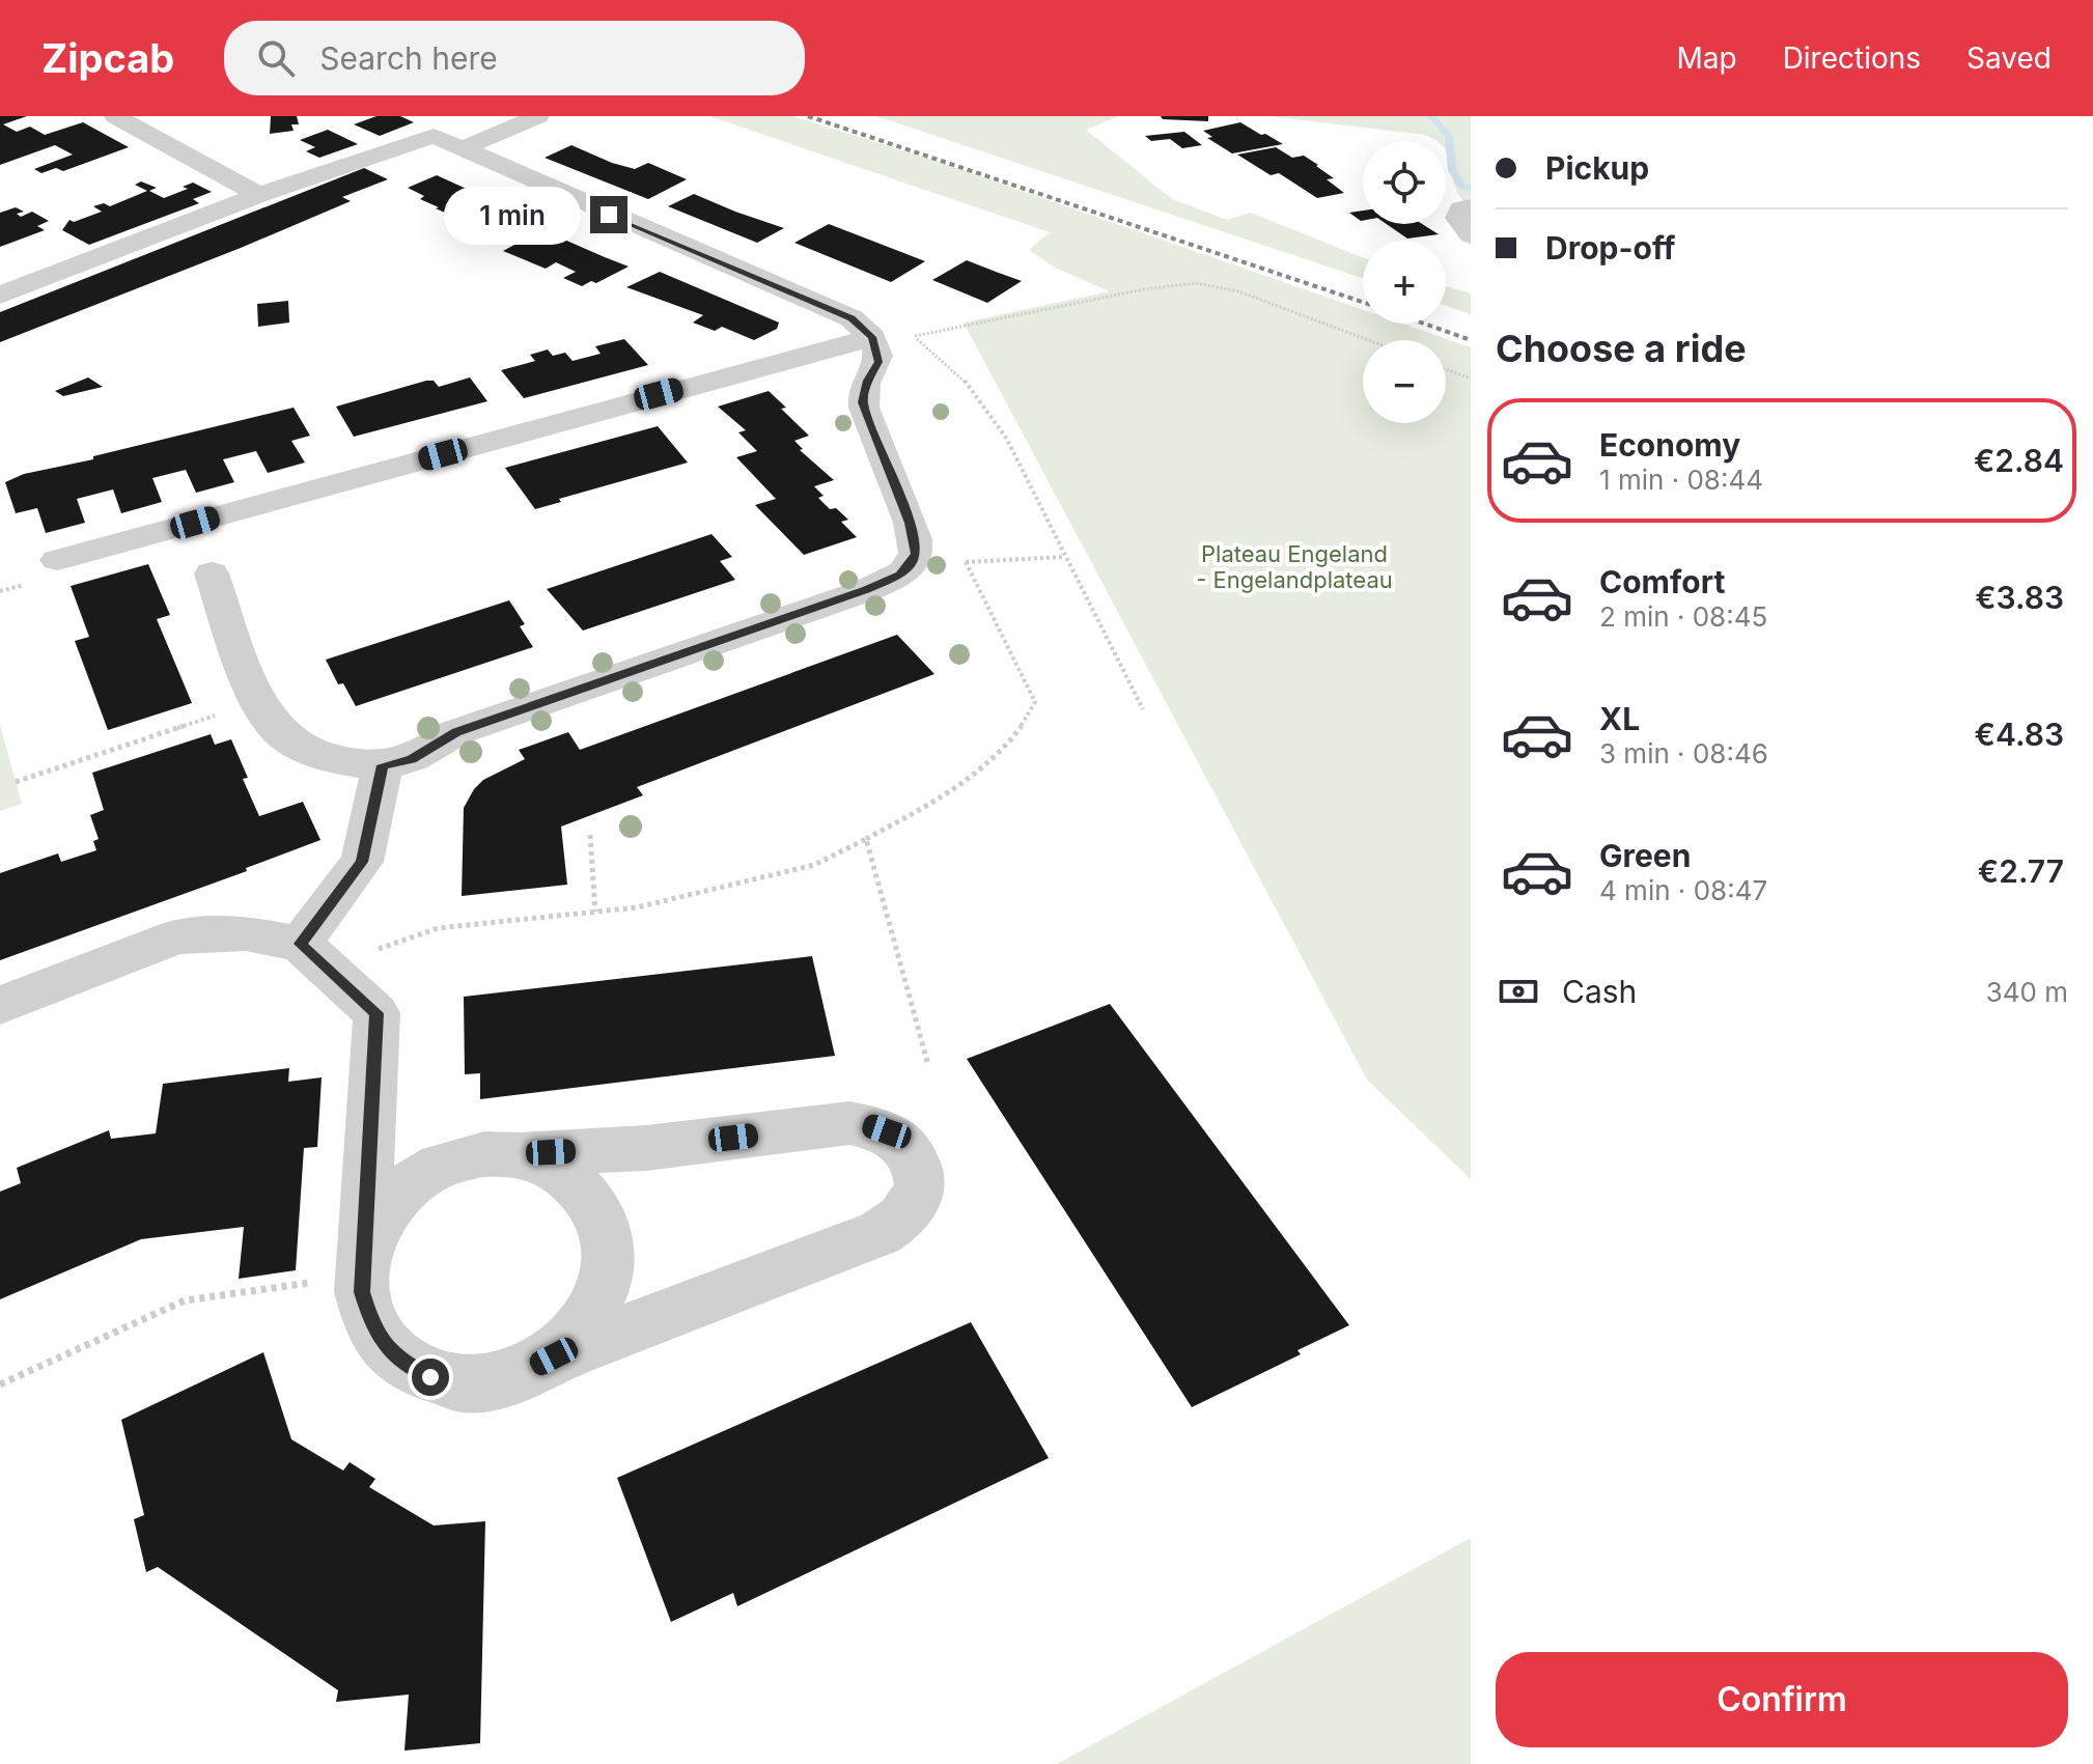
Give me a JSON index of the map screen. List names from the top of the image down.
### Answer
{
  "parks": ["Plateau Engeland - Engelandplateau"],
  "page": {
    "header": "Zipcab",
    "search": "Search here",
    "nav": ["Map", "Directions", "Saved"],
    "banner": ["Pickup", "Drop-off"],
    "map_buttons": ["+", "−"],
    "bubble": "1 min",
    "heading": "Choose a ride",
    "list": [
      {
        "name": "Economy",
        "note": "1 min · 08:44",
        "value": "€2.84"
      },
      {
        "name": "Comfort",
        "note": "2 min · 08:45",
        "value": "€3.83"
      },
      {
        "name": "XL",
        "note": "3 min · 08:46",
        "value": "€4.83"
      },
      {
        "name": "Green",
        "note": "4 min · 08:47",
        "value": "€2.77"
      }
    ],
    "pay": ["Cash", "340 m"],
    "buttons": "Confirm"
  }
}
